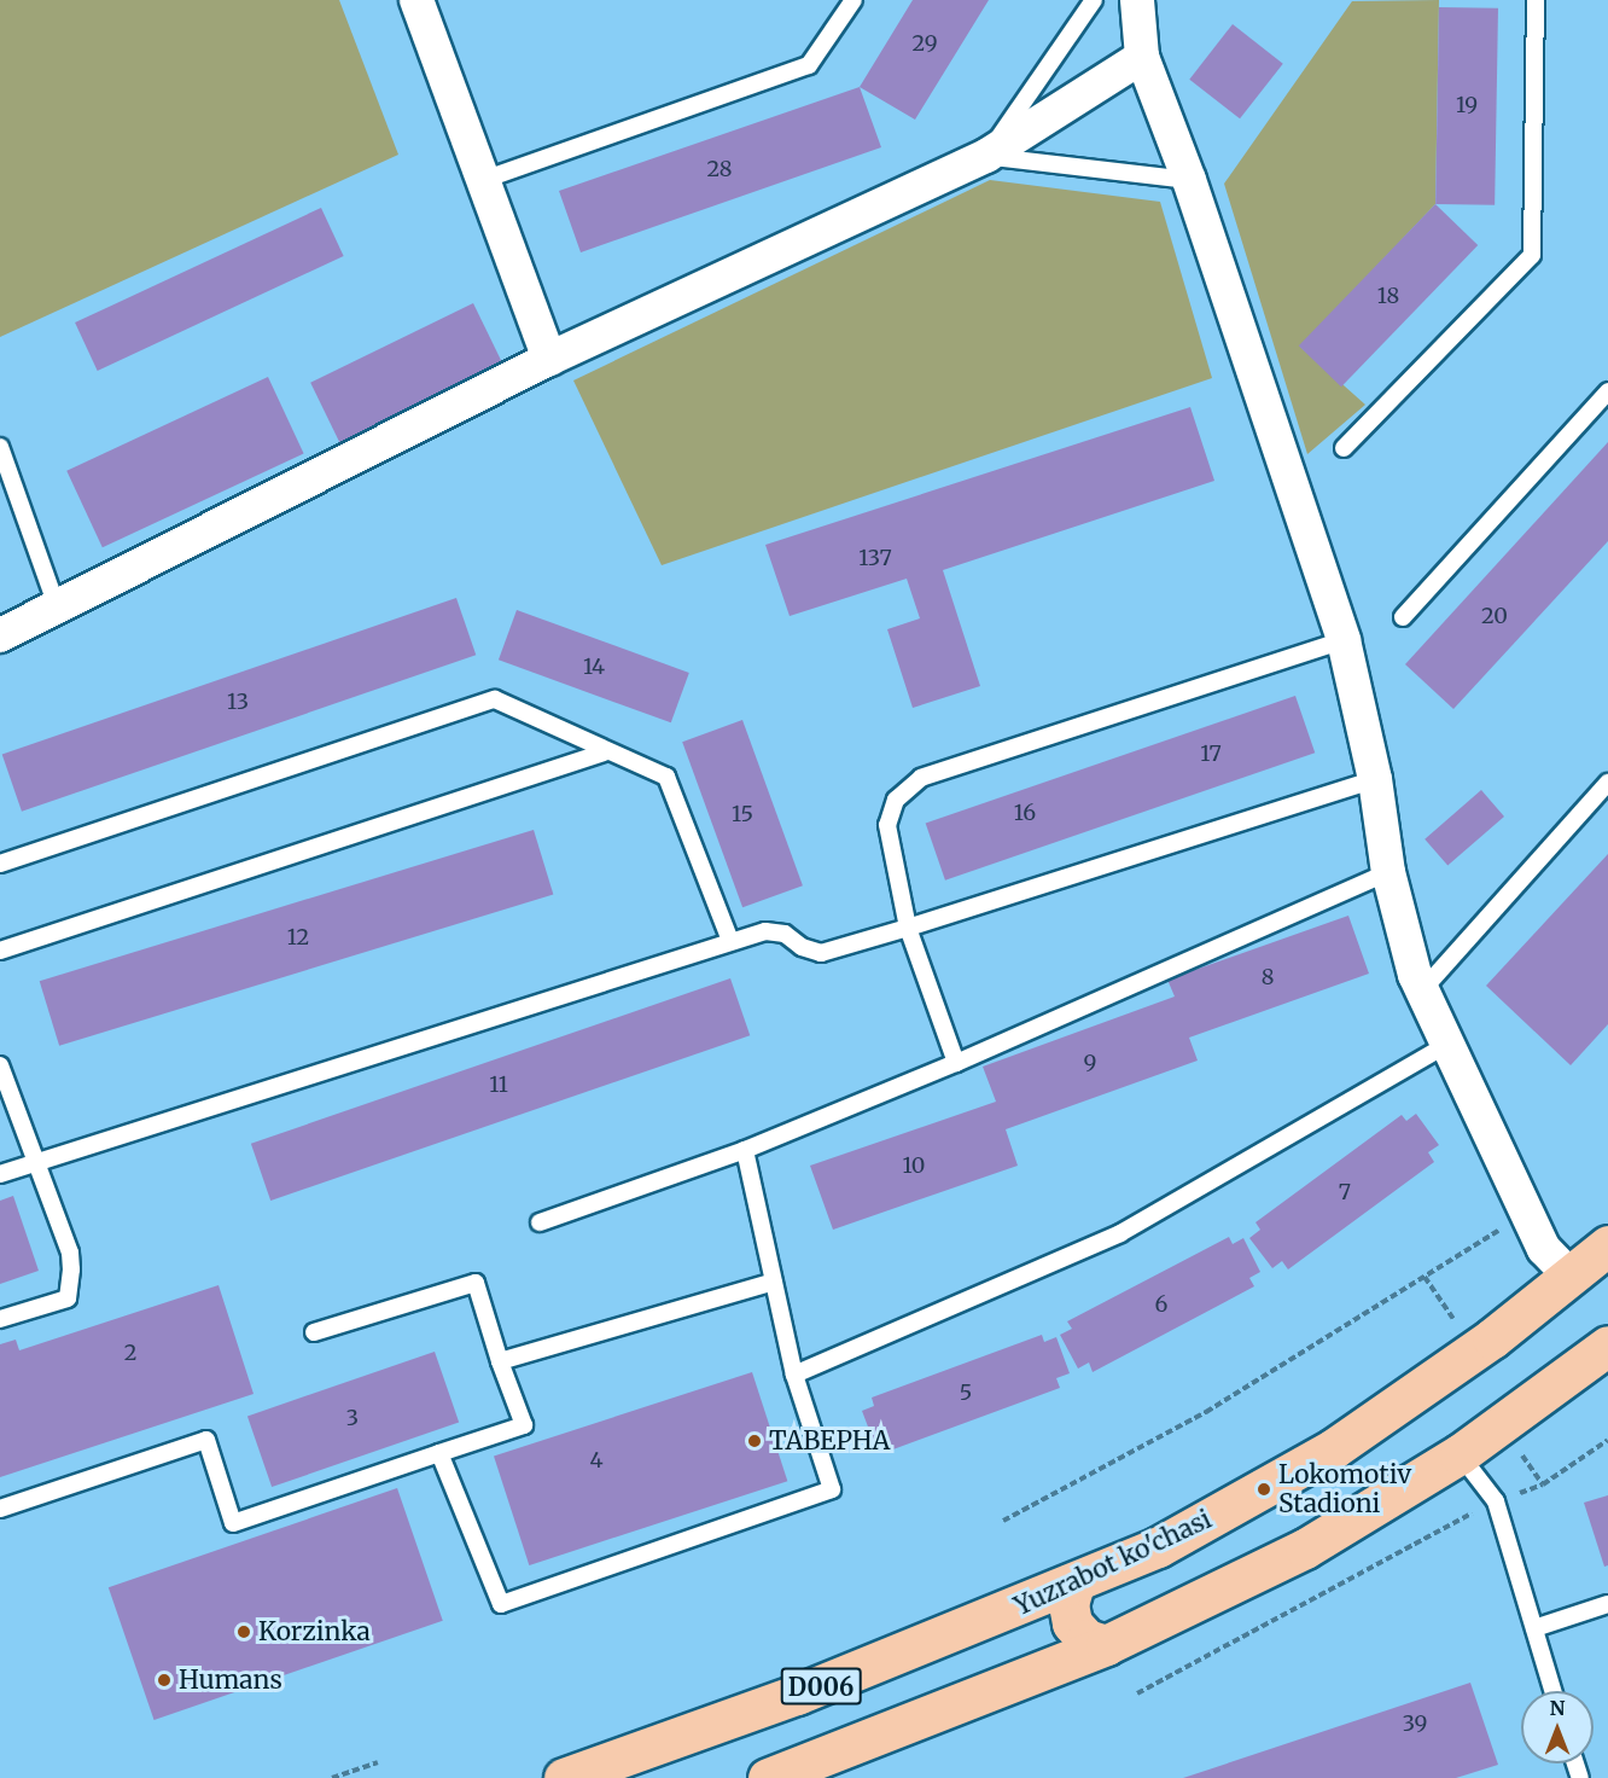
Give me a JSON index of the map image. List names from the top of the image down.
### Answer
{
  "streets": {
    "main road": ["Yuzrabot ko'chasi", "D006"]
  },
  "places": [
    "ТАВЕРНА",
    "Lokomotiv Stadioni",
    "Korzinka",
    "Humans"
  ],
  "house_numbers": [
    "29",
    "19",
    "28",
    "18",
    "137",
    "20",
    "14",
    "13",
    "17",
    "16",
    "15",
    "12",
    "8",
    "9",
    "11",
    "10",
    "7",
    "6",
    "2",
    "5",
    "3",
    "4",
    "39"
  ],
  "north": "top"
}
